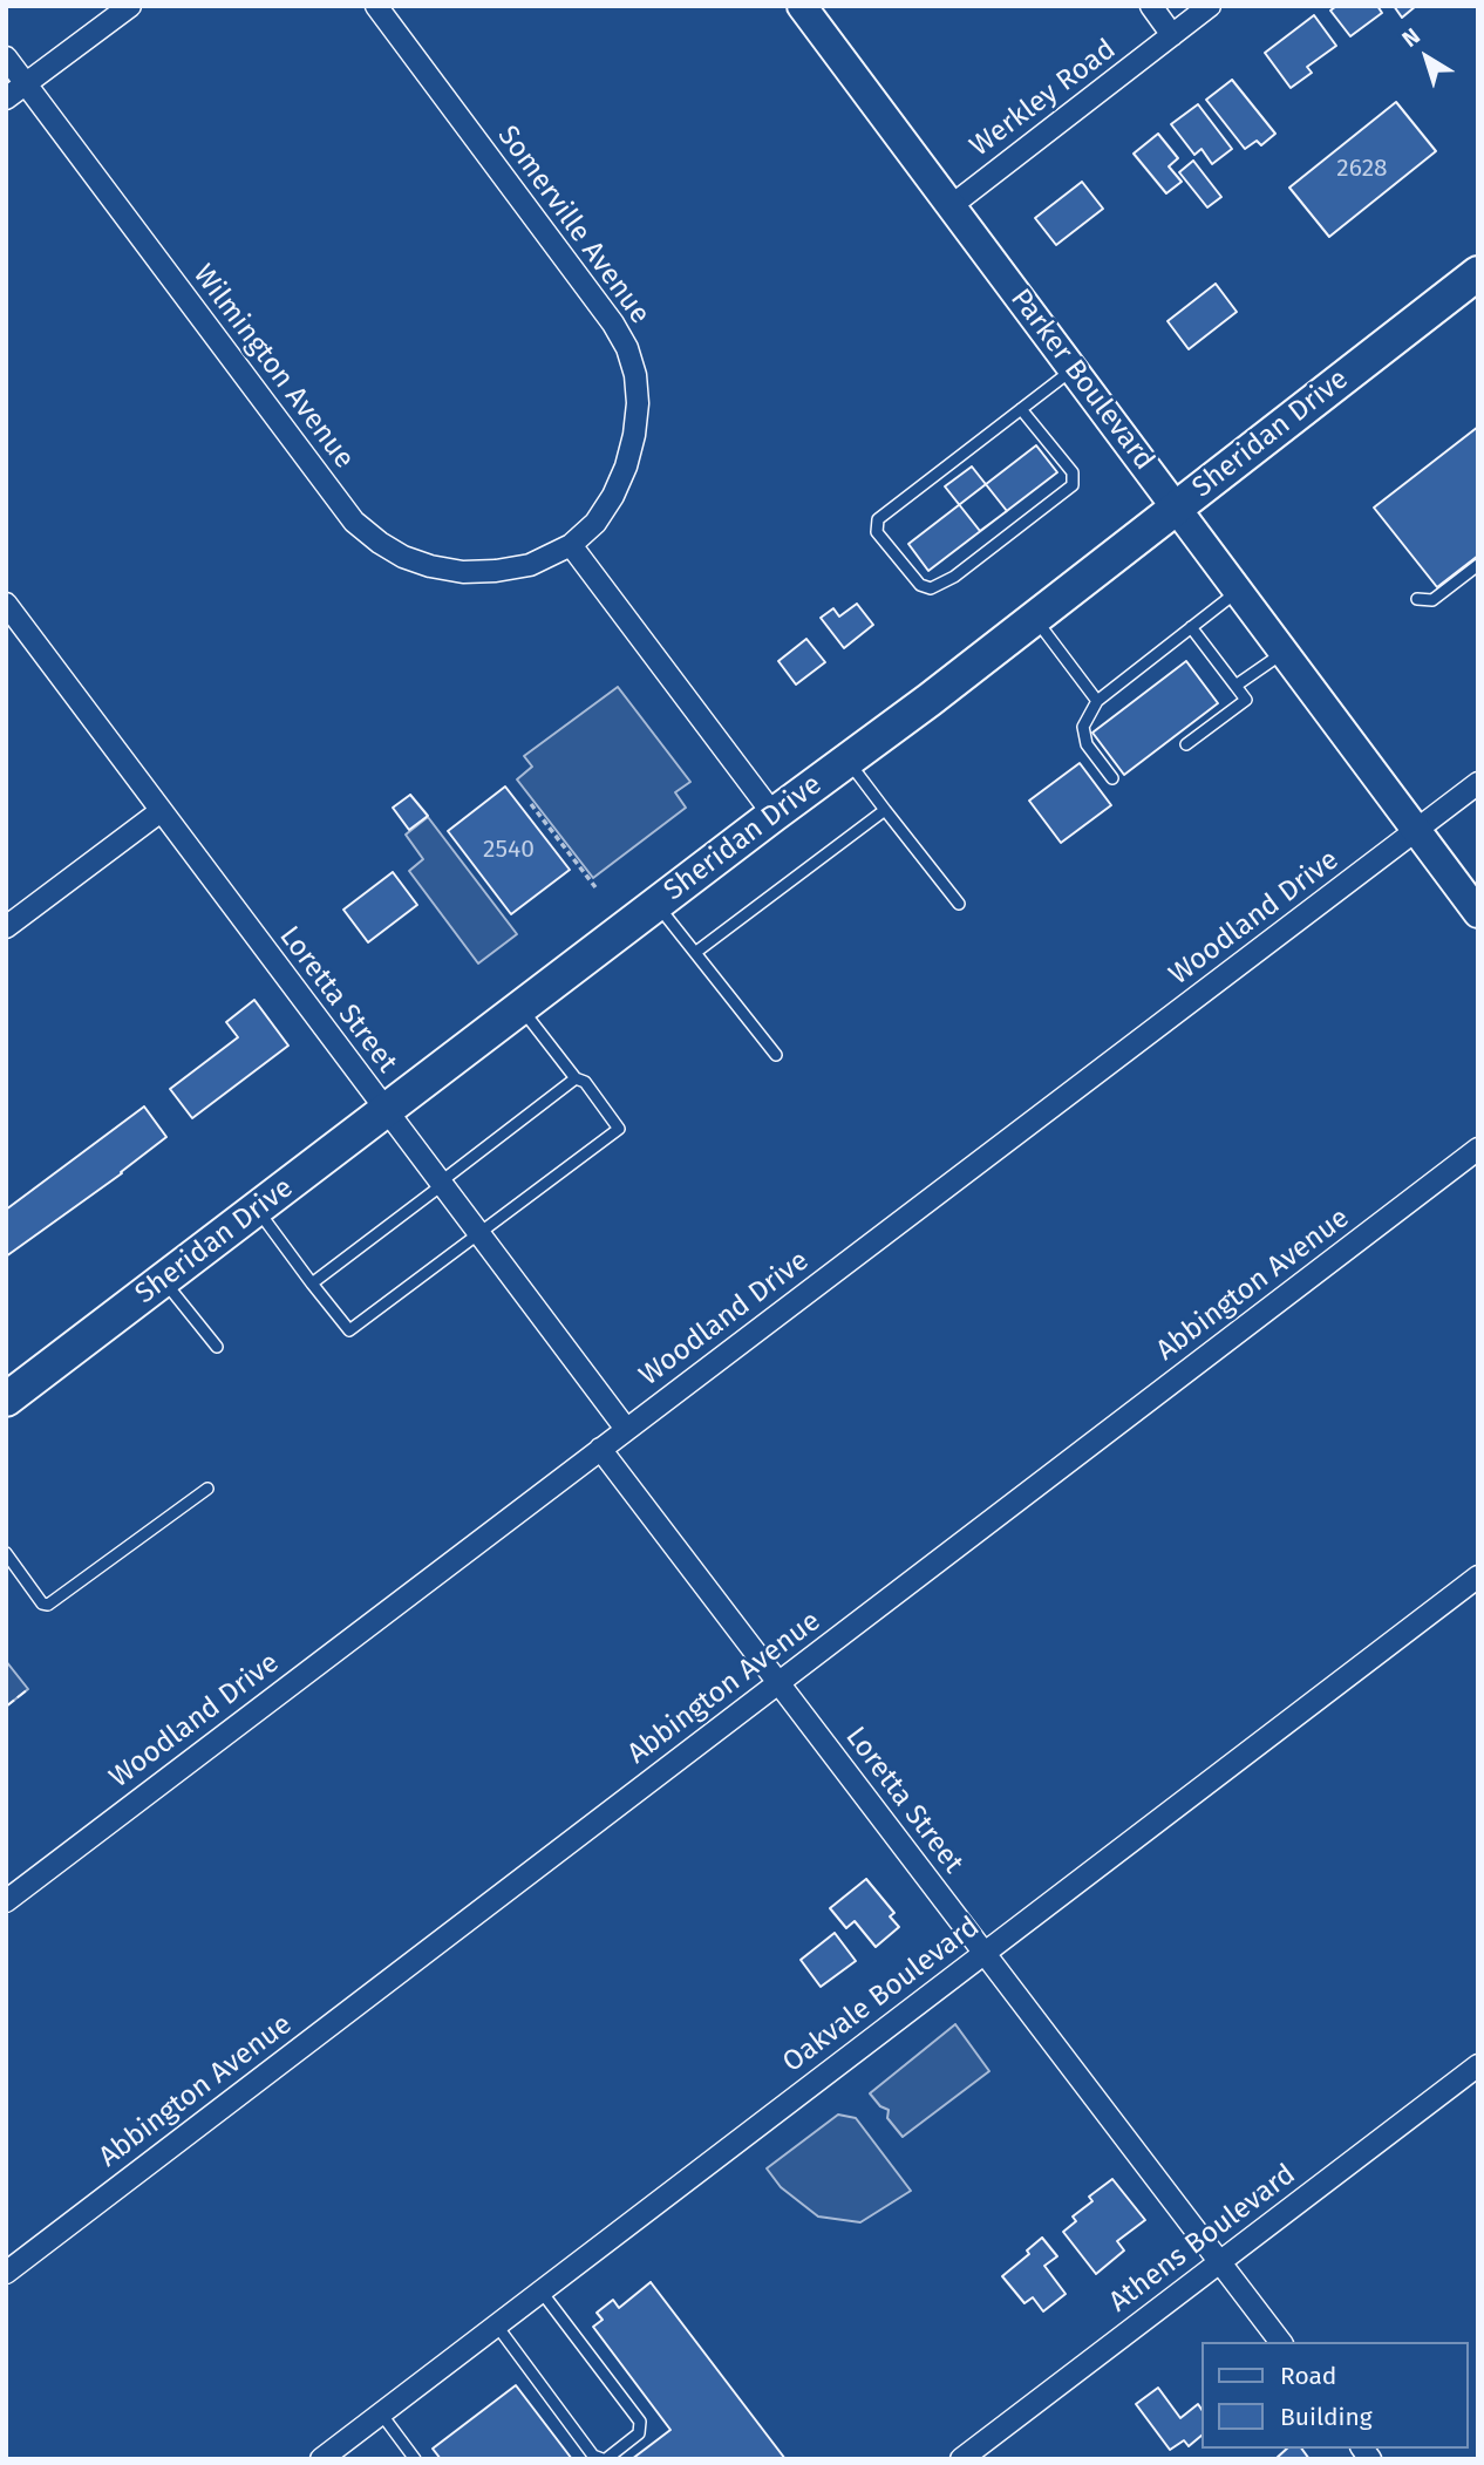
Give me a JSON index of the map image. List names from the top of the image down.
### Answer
{
  "streets": {
    "main road": ["Sheridan Drive"],
    "street": [
      "Werkley Road",
      "Somerville Avenue",
      "Wilmington Avenue",
      "Parker Boulevard",
      "Woodland Drive",
      "Loretta Street",
      "Abbington Avenue",
      "Oakvale Boulevard",
      "Athens Boulevard"
    ]
  },
  "crossings": [
    ["Werkley Road", "Parker Boulevard"],
    ["Somerville Avenue", "Wilmington Avenue"],
    ["Parker Boulevard", "Sheridan Drive"],
    ["Parker Boulevard", "Woodland Drive"],
    ["Sheridan Drive", "Loretta Street"],
    ["Woodland Drive", "Loretta Street"],
    ["Loretta Street", "Abbington Avenue"],
    ["Loretta Street", "Oakvale Boulevard"],
    ["Loretta Street", "Athens Boulevard"]
  ],
  "house_numbers": ["2628", "2540"],
  "legend": ["Road", "Building"],
  "north": "top left"
}
